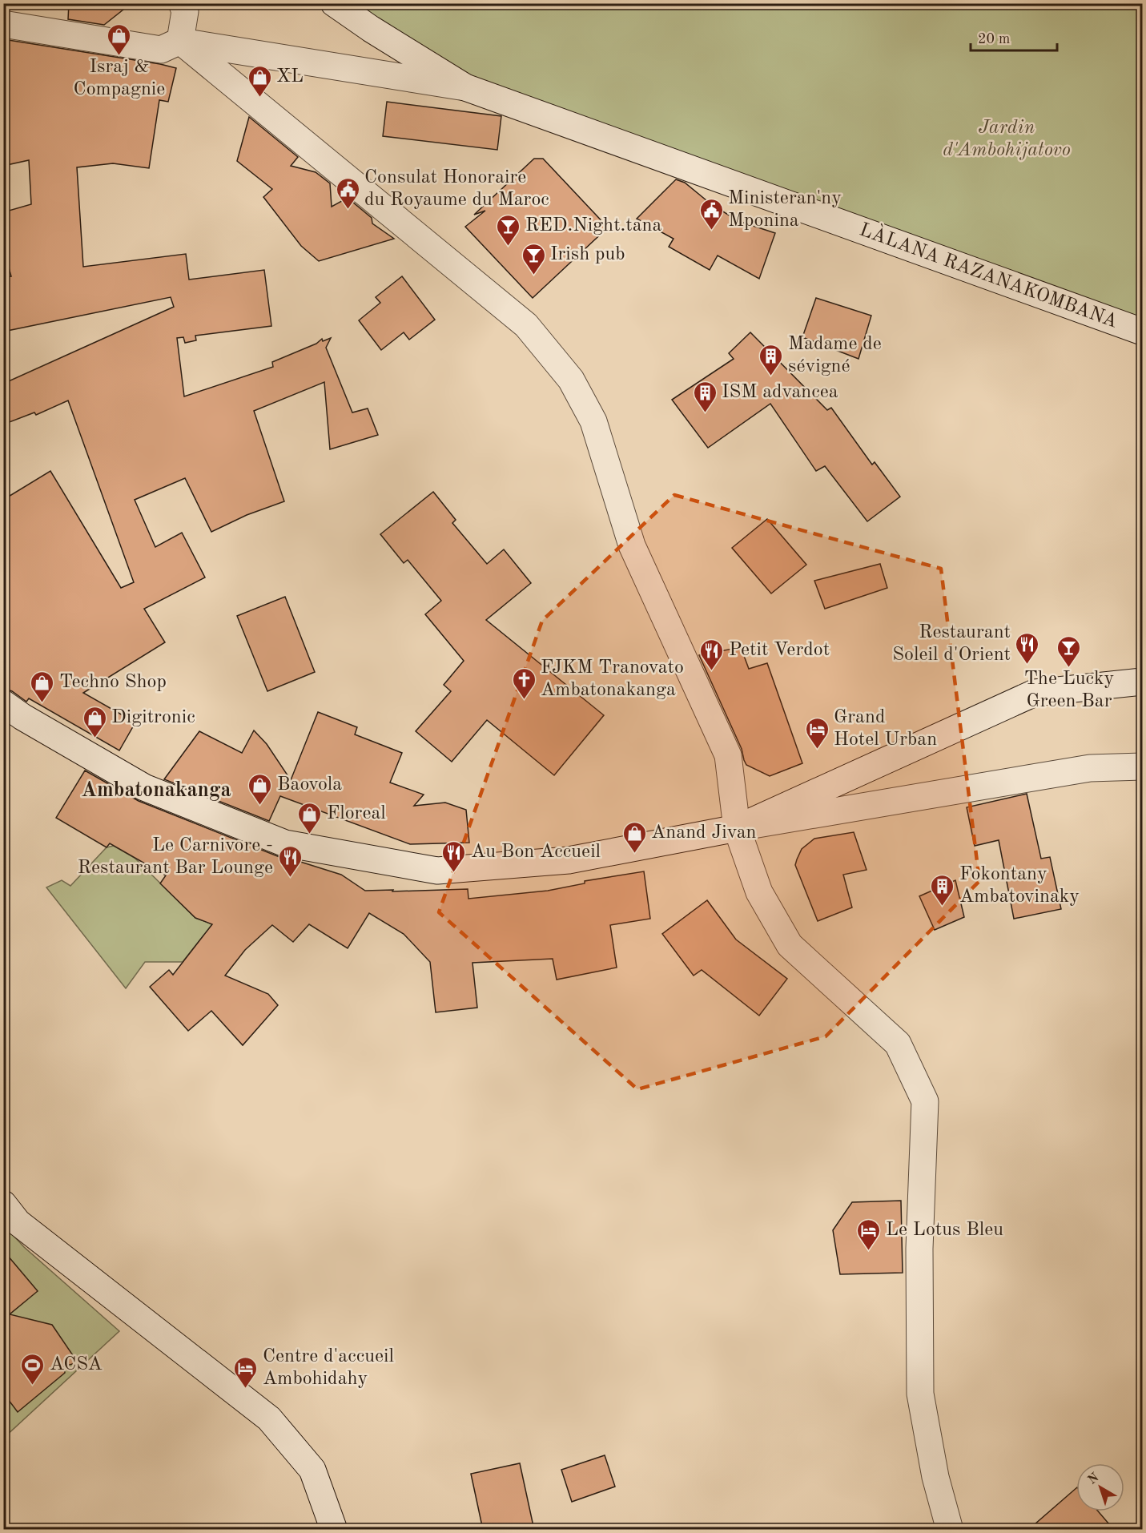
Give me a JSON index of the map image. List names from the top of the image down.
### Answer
{
  "streets": {
    "street": ["LÀLANA RAZANAKOMBANA"]
  },
  "districts": ["Ambatonakanga"],
  "parks": ["Jardin d'Ambohijatovo"],
  "places": {
    "shop": [
      "Israj & Compagnie",
      "XL",
      "Techno Shop",
      "Digitronic",
      "Baovola",
      "Floreal",
      "Anand Jivan"
    ],
    "public building": ["Consulat Honoraire du Royaume du Maroc", "Ministeran'ny Mponina"],
    "bar": ["RED.Night.tana", "Irish pub", "The Lucky Green Bar"],
    "building": ["Madame de sévigné", "ISM advancea", "Fokontany Ambatovinaky"],
    "restaurant": [
      "Restaurant Soleil d'Orient",
      "Petit Verdot",
      "Au Bon Accueil",
      "Le Carnivore - Restaurant Bar Lounge"
    ],
    "church": ["FJKM Tranovato Ambatonakanga"],
    "hotel": ["Grand Hotel Urban", "Le Lotus Bleu", "Centre d'accueil Ambohidahy"],
    "sports": ["ACSA"]
  },
  "scale_bar": "20 m",
  "north": "top left"
}
